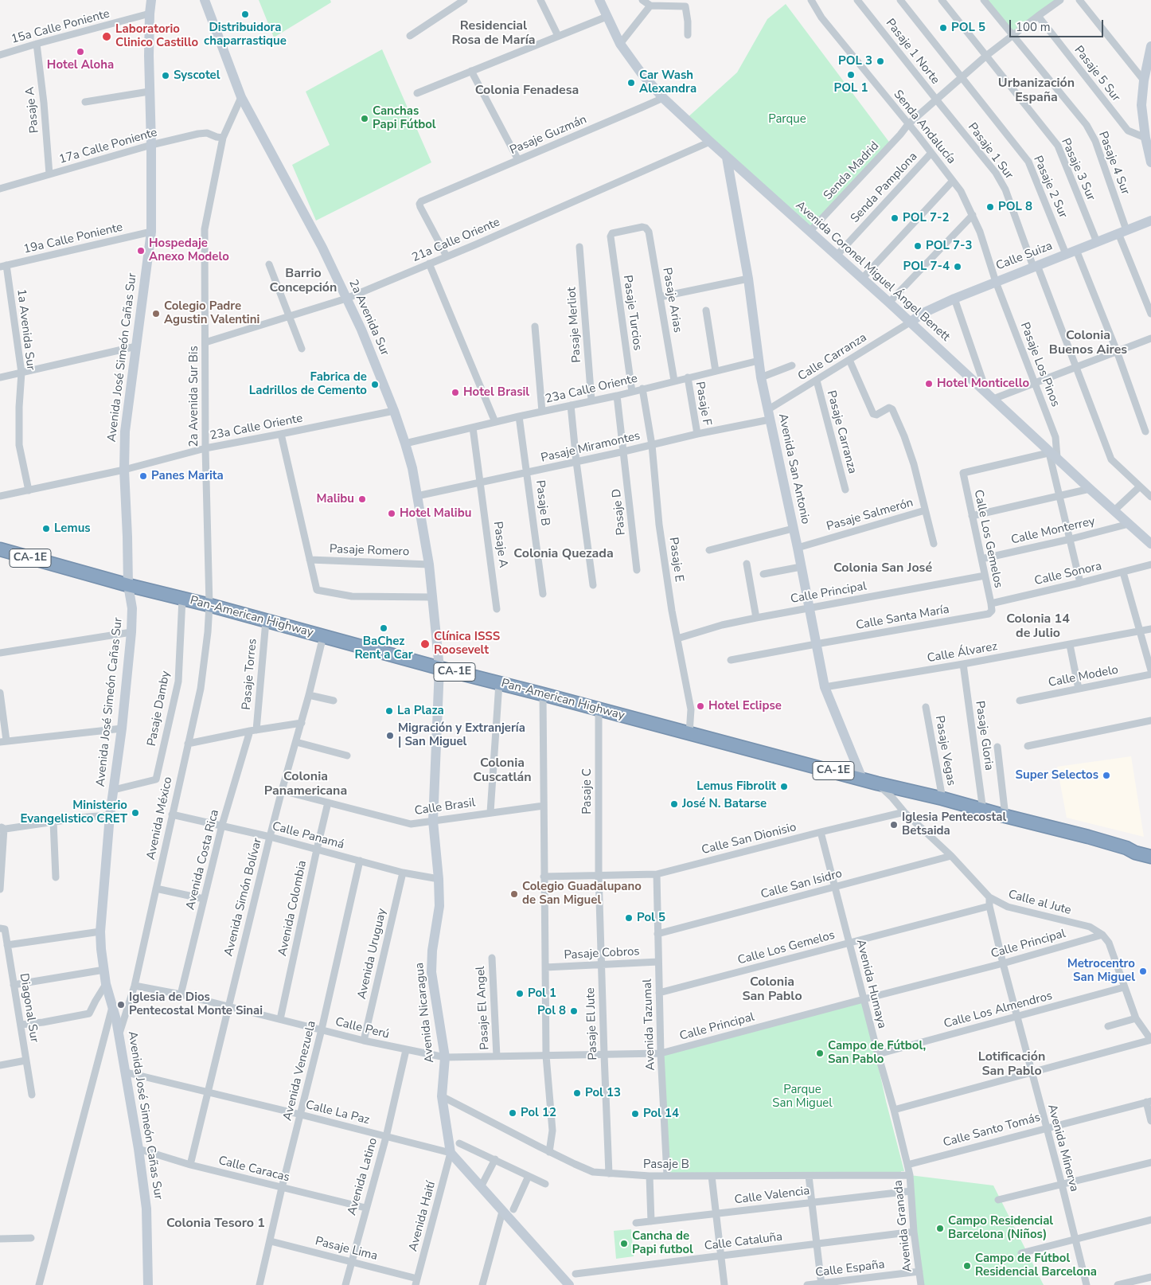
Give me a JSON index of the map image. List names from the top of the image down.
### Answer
{
  "streets": {
    "highway": ["CA-1E", "Pan-American Highway"],
    "street": [
      "15a Calle Poniente",
      "Pasaje 1 Norte",
      "Pasaje 5 Sur",
      "Pasaje A",
      "Senda Andalucía",
      "Pasaje Guzmán",
      "17a Calle Poniente",
      "Pasaje 1 Sur",
      "Pasaje 4 Sur",
      "Pasaje 3 Sur",
      "Senda Madrid",
      "Pasaje 2 Sur",
      "Senda Pamplona",
      "19a Calle Poniente",
      "21a Calle Oriente",
      "Calle Suiza",
      "Avenida Coronel Miguel Ángel Benett",
      "Pasaje Arias",
      "Pasaje Turcios",
      "2a Avenida Sur",
      "Pasaje Merliot",
      "1a Avenida Sur",
      "Avenida José Simeón Cañas Sur",
      "Calle Carranza",
      "Pasaje Los Pinos",
      "23a Calle Oriente",
      "2a Avenida Sur Bis",
      "Pasaje F",
      "Pasaje Carranza",
      "Pasaje Miramontes",
      "Avenida San Antonio",
      "Pasaje B",
      "Pasaje D",
      "Pasaje Salmerón",
      "Calle Monterrey",
      "Calle Los Gemelos",
      "Pasaje Romero",
      "Pasaje E",
      "Calle Sonora",
      "Calle Principal",
      "Calle Santa María",
      "Calle Álvarez",
      "Pasaje Torres",
      "Calle Modelo",
      "Pasaje Damby",
      "Pasaje Gloria",
      "Pasaje Vegas",
      "Pasaje C",
      "Calle Brasil",
      "Avenida México",
      "Calle Panamá",
      "Calle San Dionisio",
      "Avenida Costa Rica",
      "Calle San Isidro",
      "Avenida Simón Bolívar",
      "Calle al Jute",
      "Avenida Colombia",
      "Avenida Uruguay",
      "Pasaje Cobros",
      "Avenida Humaya",
      "Diagonal Sur",
      "Pasaje El Angel",
      "Calle Los Almendros",
      "Avenida Nicaragua",
      "Pasaje El Jute",
      "Avenida Tazumal",
      "Calle Perú",
      "Avenida Venezuela",
      "Calle La Paz",
      "Calle Santo Tomás",
      "Avenida Minerva",
      "Calle Caracas",
      "Avenida Latino",
      "Calle Valencia",
      "Avenida Haití",
      "Avenida Granada",
      "Calle Cataluña",
      "Pasaje Lima",
      "Calle España"
    ]
  },
  "crossings": [
    ["15a Calle Poniente", "Pasaje A"],
    ["15a Calle Poniente", "Avenida José Simeón Cañas Sur"],
    ["Pasaje 1 Norte", "Pasaje 1 Sur"],
    ["Pasaje 1 Norte", "Senda Madrid"],
    ["Pasaje 5 Sur", "Senda Madrid"],
    ["Pasaje A", "17a Calle Poniente"],
    ["Pasaje A", "23a Calle Oriente"],
    ["Pasaje A", "Pasaje Miramontes"],
    ["Senda Andalucía", "Senda Madrid"],
    ["Senda Andalucía", "Senda Pamplona"],
    ["Senda Andalucía", "Calle Suiza"],
    ["Senda Andalucía", "Pasaje Los Pinos"],
    ["Pasaje Guzmán", "21a Calle Oriente"],
    ["Pasaje Guzmán", "Avenida Coronel Miguel Ángel Benett"],
    ["17a Calle Poniente", "Avenida José Simeón Cañas Sur"],
    ["17a Calle Poniente", "2a Avenida Sur Bis"],
    ["Pasaje 1 Sur", "Senda Madrid"],
    ["Pasaje 1 Sur", "Calle Suiza"],
    ["Pasaje 4 Sur", "Senda Madrid"],
    ["Pasaje 4 Sur", "Calle Suiza"],
    ["Pasaje 3 Sur", "Senda Madrid"],
    ["Pasaje 3 Sur", "Calle Suiza"],
    ["Senda Madrid", "Pasaje 2 Sur"],
    ["Senda Madrid", "Avenida Coronel Miguel Ángel Benett"],
    ["Pasaje 2 Sur", "Calle Suiza"],
    ["Senda Pamplona", "Avenida Coronel Miguel Ángel Benett"],
    ["19a Calle Poniente", "1a Avenida Sur"],
    ["19a Calle Poniente", "Avenida José Simeón Cañas Sur"],
    ["21a Calle Oriente", "Avenida Coronel Miguel Ángel Benett"],
    ["21a Calle Oriente", "2a Avenida Sur"],
    ["21a Calle Oriente", "2a Avenida Sur Bis"],
    ["Calle Suiza", "Avenida Coronel Miguel Ángel Benett"],
    ["Calle Suiza", "Calle Carranza"],
    ["Calle Suiza", "Pasaje Los Pinos"],
    ["Avenida Coronel Miguel Ángel Benett", "Calle Carranza"],
    ["Avenida Coronel Miguel Ángel Benett", "Pasaje Los Pinos"],
    ["Avenida Coronel Miguel Ángel Benett", "Avenida San Antonio"],
    ["Avenida Coronel Miguel Ángel Benett", "Calle Monterrey"],
    ["Avenida Coronel Miguel Ángel Benett", "Calle Los Gemelos"],
    ["Pasaje Arias", "Pasaje Turcios"],
    ["Pasaje Arias", "23a Calle Oriente"],
    ["Pasaje Turcios", "23a Calle Oriente"],
    ["2a Avenida Sur", "23a Calle Oriente"],
    ["2a Avenida Sur", "2a Avenida Sur Bis"],
    ["2a Avenida Sur", "Pasaje Miramontes"],
    ["2a Avenida Sur", "Pasaje Romero"],
    ["2a Avenida Sur", "Pan-American Highway"],
    ["2a Avenida Sur", "Avenida Nicaragua"],
    ["Pasaje Merliot", "23a Calle Oriente"],
    ["1a Avenida Sur", "23a Calle Oriente"],
    ["Avenida José Simeón Cañas Sur", "23a Calle Oriente"],
    ["Avenida José Simeón Cañas Sur", "Pan-American Highway"],
    ["Avenida José Simeón Cañas Sur", "Pasaje Damby"],
    ["Avenida José Simeón Cañas Sur", "Avenida México"],
    ["Avenida José Simeón Cañas Sur", "Calle La Paz"],
    ["Avenida José Simeón Cañas Sur", "Calle Caracas"],
    ["Calle Carranza", "Pasaje Carranza"],
    ["Calle Carranza", "Pasaje Miramontes"],
    ["Calle Carranza", "Avenida San Antonio"],
    ["Pasaje Los Pinos", "Calle Monterrey"],
    ["Pasaje Los Pinos", "Calle Los Gemelos"],
    ["Pasaje Los Pinos", "Calle Sonora"],
    ["23a Calle Oriente", "2a Avenida Sur Bis"],
    ["23a Calle Oriente", "Pasaje F"],
    ["23a Calle Oriente", "Avenida San Antonio"],
    ["23a Calle Oriente", "Pasaje B"],
    ["23a Calle Oriente", "Pasaje D"],
    ["23a Calle Oriente", "Pasaje E"],
    ["2a Avenida Sur Bis", "Pan-American Highway"],
    ["2a Avenida Sur Bis", "Avenida México"],
    ["Pasaje F", "Pasaje Miramontes"],
    ["Pasaje Miramontes", "Avenida San Antonio"],
    ["Pasaje Miramontes", "Pasaje B"],
    ["Pasaje Miramontes", "Pasaje D"],
    ["Pasaje Miramontes", "Pasaje E"],
    ["Avenida San Antonio", "Pasaje Salmerón"],
    ["Avenida San Antonio", "Calle Principal"],
    ["Avenida San Antonio", "Pan-American Highway"],
    ["Avenida San Antonio", "Calle Santa María"],
    ["Avenida San Antonio", "Calle Álvarez"],
    ["Pasaje B", "Avenida Nicaragua"],
    ["Pasaje B", "Pasaje El Jute"],
    ["Pasaje B", "Avenida Tazumal"],
    ["Pasaje B", "Avenida Granada"],
    ["Calle Monterrey", "Calle Los Gemelos"],
    ["Calle Los Gemelos", "Calle Sonora"],
    ["Calle Los Gemelos", "Calle Principal"],
    ["Calle Los Gemelos", "Calle Santa María"],
    ["Calle Los Gemelos", "Avenida Humaya"],
    ["Calle Los Gemelos", "Avenida Tazumal"],
    ["Calle Los Gemelos", "Avenida Minerva"],
    ["Pasaje E", "Calle Principal"],
    ["Pasaje E", "Pan-American Highway"],
    ["Calle Sonora", "Calle Santa María"],
    ["Calle Principal", "Calle al Jute"],
    ["Calle Principal", "Avenida Humaya"],
    ["Calle Principal", "Pasaje El Angel"],
    ["Calle Principal", "Avenida Nicaragua"],
    ["Calle Principal", "Pasaje El Jute"],
    ["Calle Principal", "Avenida Tazumal"],
    ["Calle Principal", "Calle Perú"],
    ["Calle Principal", "Avenida Minerva"],
    ["Pan-American Highway", "Pasaje Torres"],
    ["Pan-American Highway", "Pasaje Damby"],
    ["Pan-American Highway", "Pasaje Gloria"],
    ["Pan-American Highway", "Pasaje Vegas"],
    ["Pan-American Highway", "Pasaje C"],
    ["Pan-American Highway", "Avenida México"],
    ["Pan-American Highway", "Avenida Simón Bolívar"],
    ["Pan-American Highway", "Calle al Jute"],
    ["Pan-American Highway", "Avenida Nicaragua"],
    ["Calle Álvarez", "Pasaje Gloria"],
    ["Pasaje Torres", "Avenida Costa Rica"],
    ["Pasaje C", "Calle San Dionisio"],
    ["Pasaje C", "Pasaje El Jute"],
    ["Calle Brasil", "Avenida Simón Bolívar"],
    ["Calle Brasil", "Avenida Colombia"],
    ["Calle Brasil", "Avenida Nicaragua"],
    ["Avenida México", "Calle Panamá"],
    ["Avenida México", "Calle Perú"],
    ["Calle Panamá", "Avenida Costa Rica"],
    ["Calle Panamá", "Avenida Simón Bolívar"],
    ["Calle Panamá", "Avenida Colombia"],
    ["Calle Panamá", "Avenida Uruguay"],
    ["Calle Panamá", "Avenida Nicaragua"],
    ["Calle Panamá", "Avenida Venezuela"],
    ["Calle San Dionisio", "Calle al Jute"],
    ["Calle San Dionisio", "Avenida Humaya"],
    ["Calle San Dionisio", "Pasaje El Jute"],
    ["Calle San Dionisio", "Avenida Tazumal"],
    ["Avenida Costa Rica", "Calle Perú"],
    ["Calle San Isidro", "Calle al Jute"],
    ["Calle San Isidro", "Avenida Humaya"],
    ["Calle San Isidro", "Avenida Tazumal"],
    ["Avenida Simón Bolívar", "Calle Perú"],
    ["Avenida Simón Bolívar", "Calle La Paz"],
    ["Avenida Simón Bolívar", "Calle Caracas"],
    ["Calle al Jute", "Avenida Minerva"],
    ["Avenida Colombia", "Calle Perú"],
    ["Avenida Uruguay", "Calle Perú"],
    ["Pasaje Cobros", "Pasaje El Jute"],
    ["Pasaje Cobros", "Avenida Tazumal"],
    ["Avenida Humaya", "Calle Los Almendros"],
    ["Avenida Humaya", "Calle Santo Tomás"],
    ["Avenida Humaya", "Avenida Granada"],
    ["Calle Los Almendros", "Avenida Minerva"],
    ["Avenida Nicaragua", "Calle Perú"],
    ["Avenida Nicaragua", "Calle La Paz"],
    ["Avenida Nicaragua", "Avenida Haití"],
    ["Calle Perú", "Avenida Venezuela"],
    ["Calle Perú", "Avenida Latino"],
    ["Avenida Venezuela", "Calle La Paz"],
    ["Avenida Venezuela", "Calle Caracas"],
    ["Avenida Venezuela", "Pasaje Lima"],
    ["Calle La Paz", "Avenida Latino"],
    ["Calle La Paz", "Avenida Haití"],
    ["Calle Santo Tomás", "Avenida Minerva"],
    ["Calle Santo Tomás", "Avenida Granada"],
    ["Calle Caracas", "Avenida Latino"],
    ["Avenida Latino", "Pasaje Lima"],
    ["Calle Valencia", "Avenida Granada"],
    ["Avenida Haití", "Pasaje Lima"],
    ["Avenida Granada", "Calle Cataluña"],
    ["Avenida Granada", "Calle España"]
  ],
  "districts": [
    "Residencial Rosa de María",
    "Urbanización España",
    "Colonia Fenadesa",
    "Barrio Concepción",
    "Colonia Buenos Aires",
    "Colonia Quezada",
    "Colonia San José",
    "Colonia 14 de Julio",
    "Colonia Cuscatlán",
    "Colonia Panamericana",
    "Colonia San Pablo",
    "Lotificación San Pablo",
    "Colonia Tesoro 1"
  ],
  "parks": ["Parque", "Parque San Miguel"],
  "places": [
    "Distribuidora chaparrastique",
    "POL 5",
    "Laboratorio Clinico Castillo",
    "Hotel Aloha",
    "POL 3",
    "POL 1",
    "Syscotel",
    "Car Wash Alexandra",
    "Canchas Papi Fútbol",
    "POL 8",
    "POL 7-2",
    "POL 7-3",
    "Hospedaje Anexo Modelo",
    "POL 7-4",
    "Colegio Padre Agustin Valentini",
    "Hotel Monticello",
    "Fabrica de Ladrillos de Cemento",
    "Hotel Brasil",
    "Panes Marita",
    "Malibu",
    "Hotel Malibu",
    "Lemus",
    "BaChez Rent a Car",
    "Clínica ISSS Roosevelt",
    "Hotel Eclipse",
    "La Plaza",
    "Migración y Extranjería | San Miguel",
    "Super Selectos",
    "Lemus Fibrolit",
    "José N. Batarse",
    "Ministerio Evangelistico CRET",
    "Iglesia Pentecostal Betsaida",
    "Colegio Guadalupano de San Miguel",
    "Pol 5",
    "Metrocentro San Miguel",
    "Pol 1",
    "Iglesia de Dios Pentecostal Monte Sinai",
    "Pol 8",
    "Campo de Fútbol, San Pablo",
    "Pol 13",
    "Pol 12",
    "Pol 14",
    "Campo Residencial Barcelona (Niños)",
    "Cancha de Papi futbol",
    "Campo de Fútbol Residencial Barcelona"
  ],
  "scale_bar": "100 m"
}
